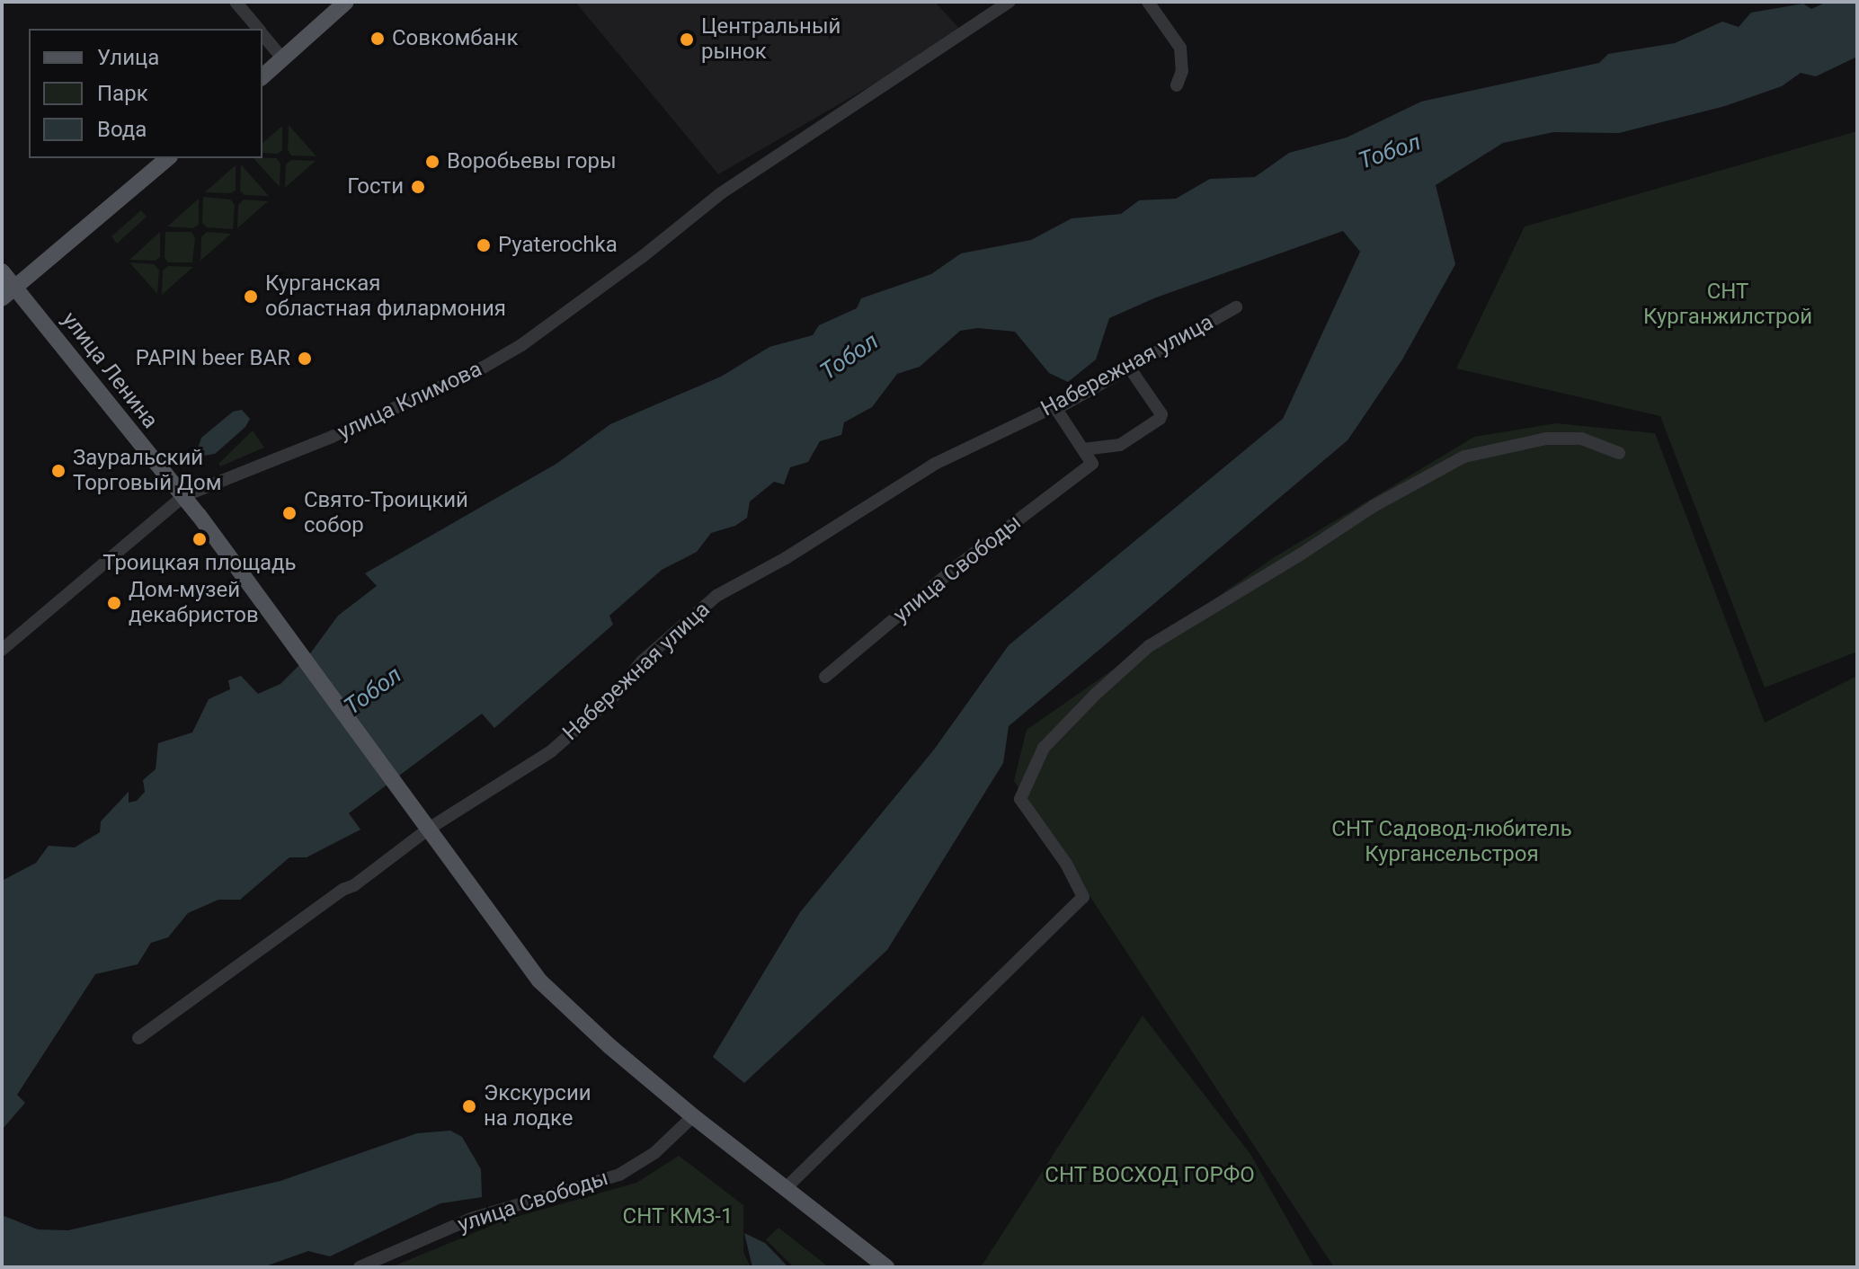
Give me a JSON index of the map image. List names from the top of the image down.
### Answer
{
  "streets": {
    "main road": ["улица Ленина"],
    "street": ["Набережная улица", "улица Климова", "улица Свободы"]
  },
  "crossings": [
    ["Набережная улица", "улица Ленина"],
    ["улица Ленина", "улица Климова"],
    ["улица Ленина", "улица Свободы"]
  ],
  "water": ["Тобол"],
  "parks": [
    "СНТ Курганжилстрой",
    "СНТ Садовод-любитель Кургансельстроя",
    "СНТ ВОСХОД ГОРФО",
    "СНТ КМЗ-1"
  ],
  "places": [
    "Совкомбанк",
    "Центральный рынок",
    "Воробьевы горы",
    "Гости",
    "Pyaterochka",
    "Курганская областная филармония",
    "PAPIN beer BAR",
    "Зауральский Торговый Дом",
    "Свято-Троицкий собор",
    "Троицкая площадь",
    "Дом-музей декабристов",
    "Экскурсии на лодке"
  ],
  "legend": ["Улица", "Парк", "Вода"]
}
